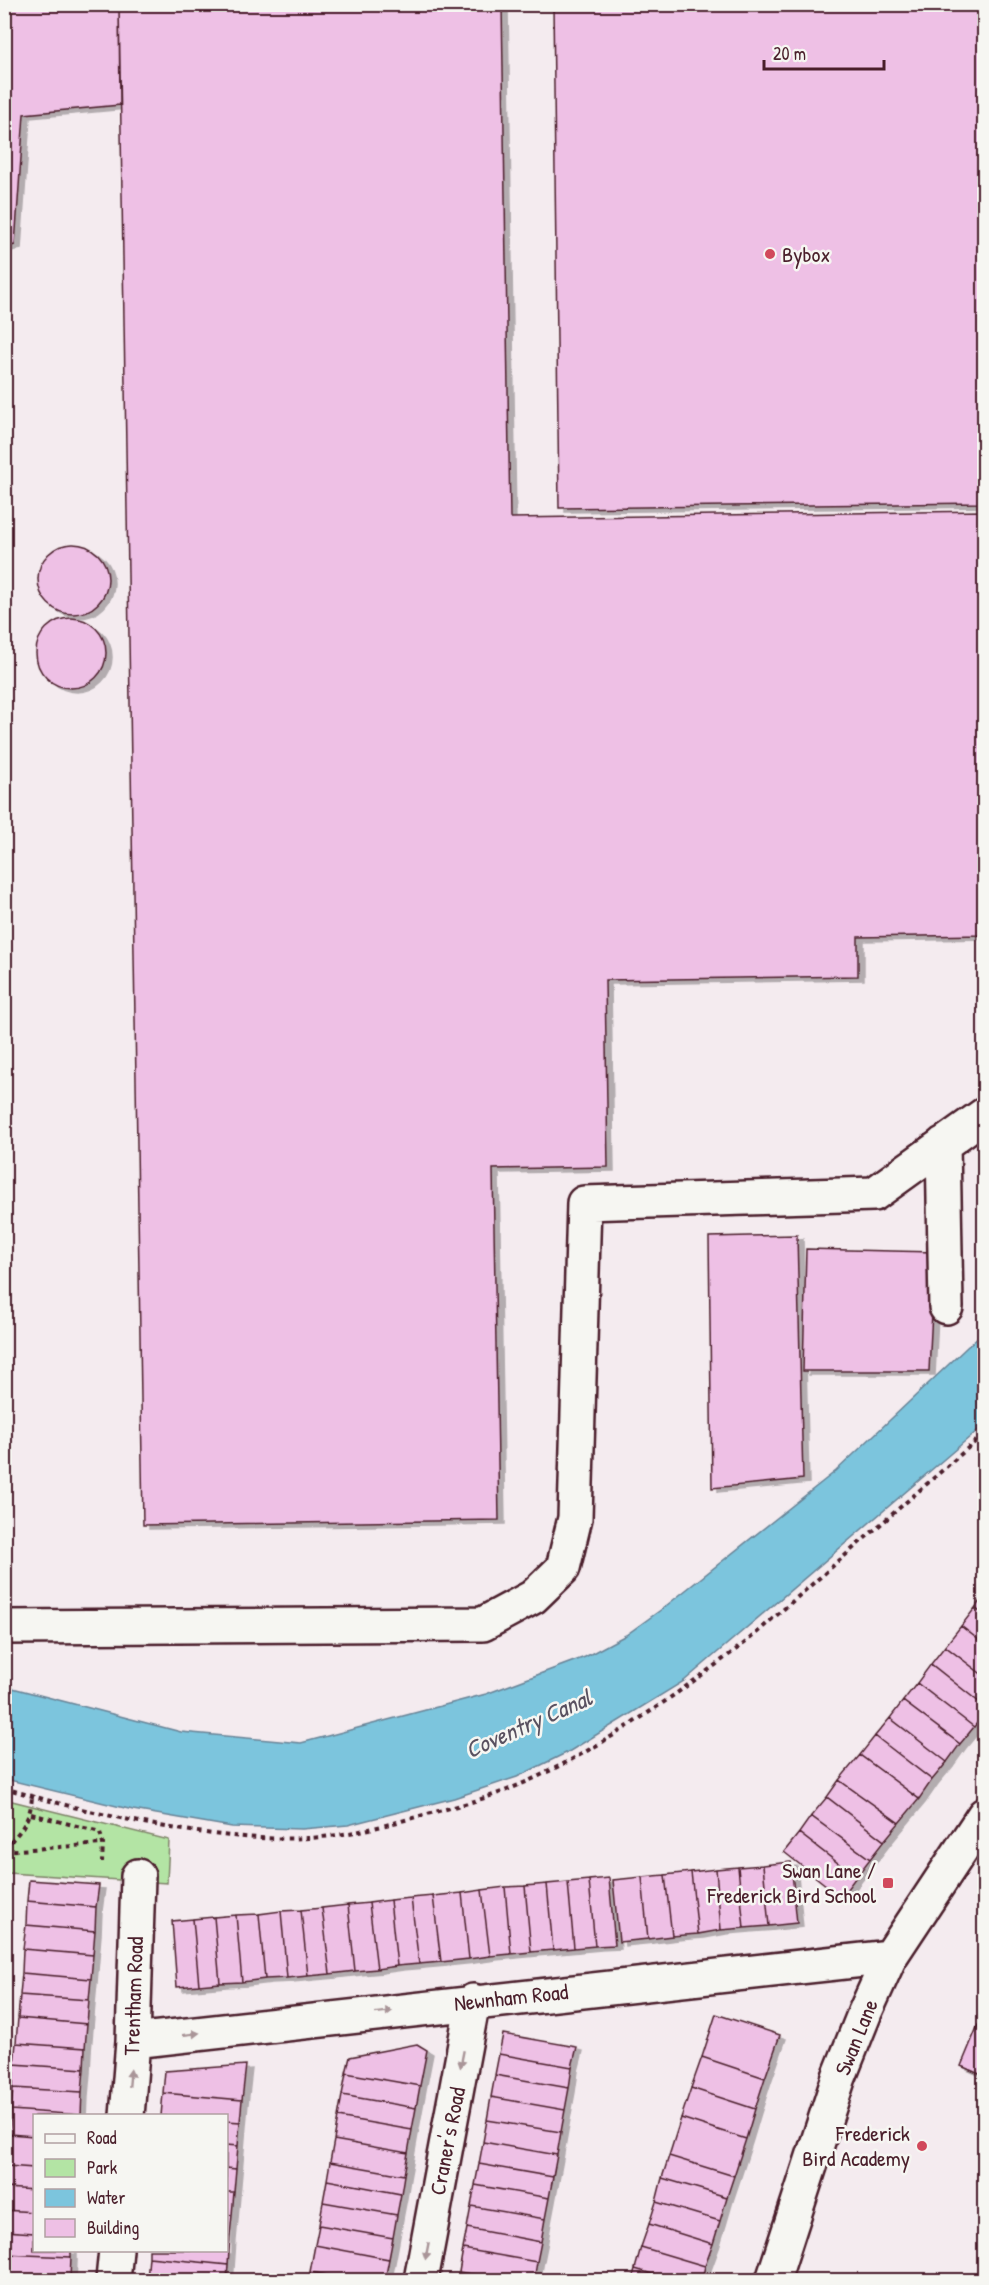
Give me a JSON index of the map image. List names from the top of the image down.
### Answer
{
  "streets": {
    "street": [
      "Trentham Road",
      "Newnham Road",
      "Swan Lane",
      "Craner's Road"
    ]
  },
  "crossings": [
    ["Trentham Road", "Newnham Road"],
    ["Newnham Road", "Swan Lane"],
    ["Newnham Road", "Craner's Road"]
  ],
  "one_way": ["Newnham Road", "Craner's Road"],
  "water": ["Coventry Canal"],
  "places": {
    "other": ["Bybox", "Frederick Bird Academy"],
    "transit": ["Swan Lane / Frederick Bird School"]
  },
  "legend": [
    "Road",
    "Park",
    "Water",
    "Building"
  ],
  "scale_bar": "20 m"
}
